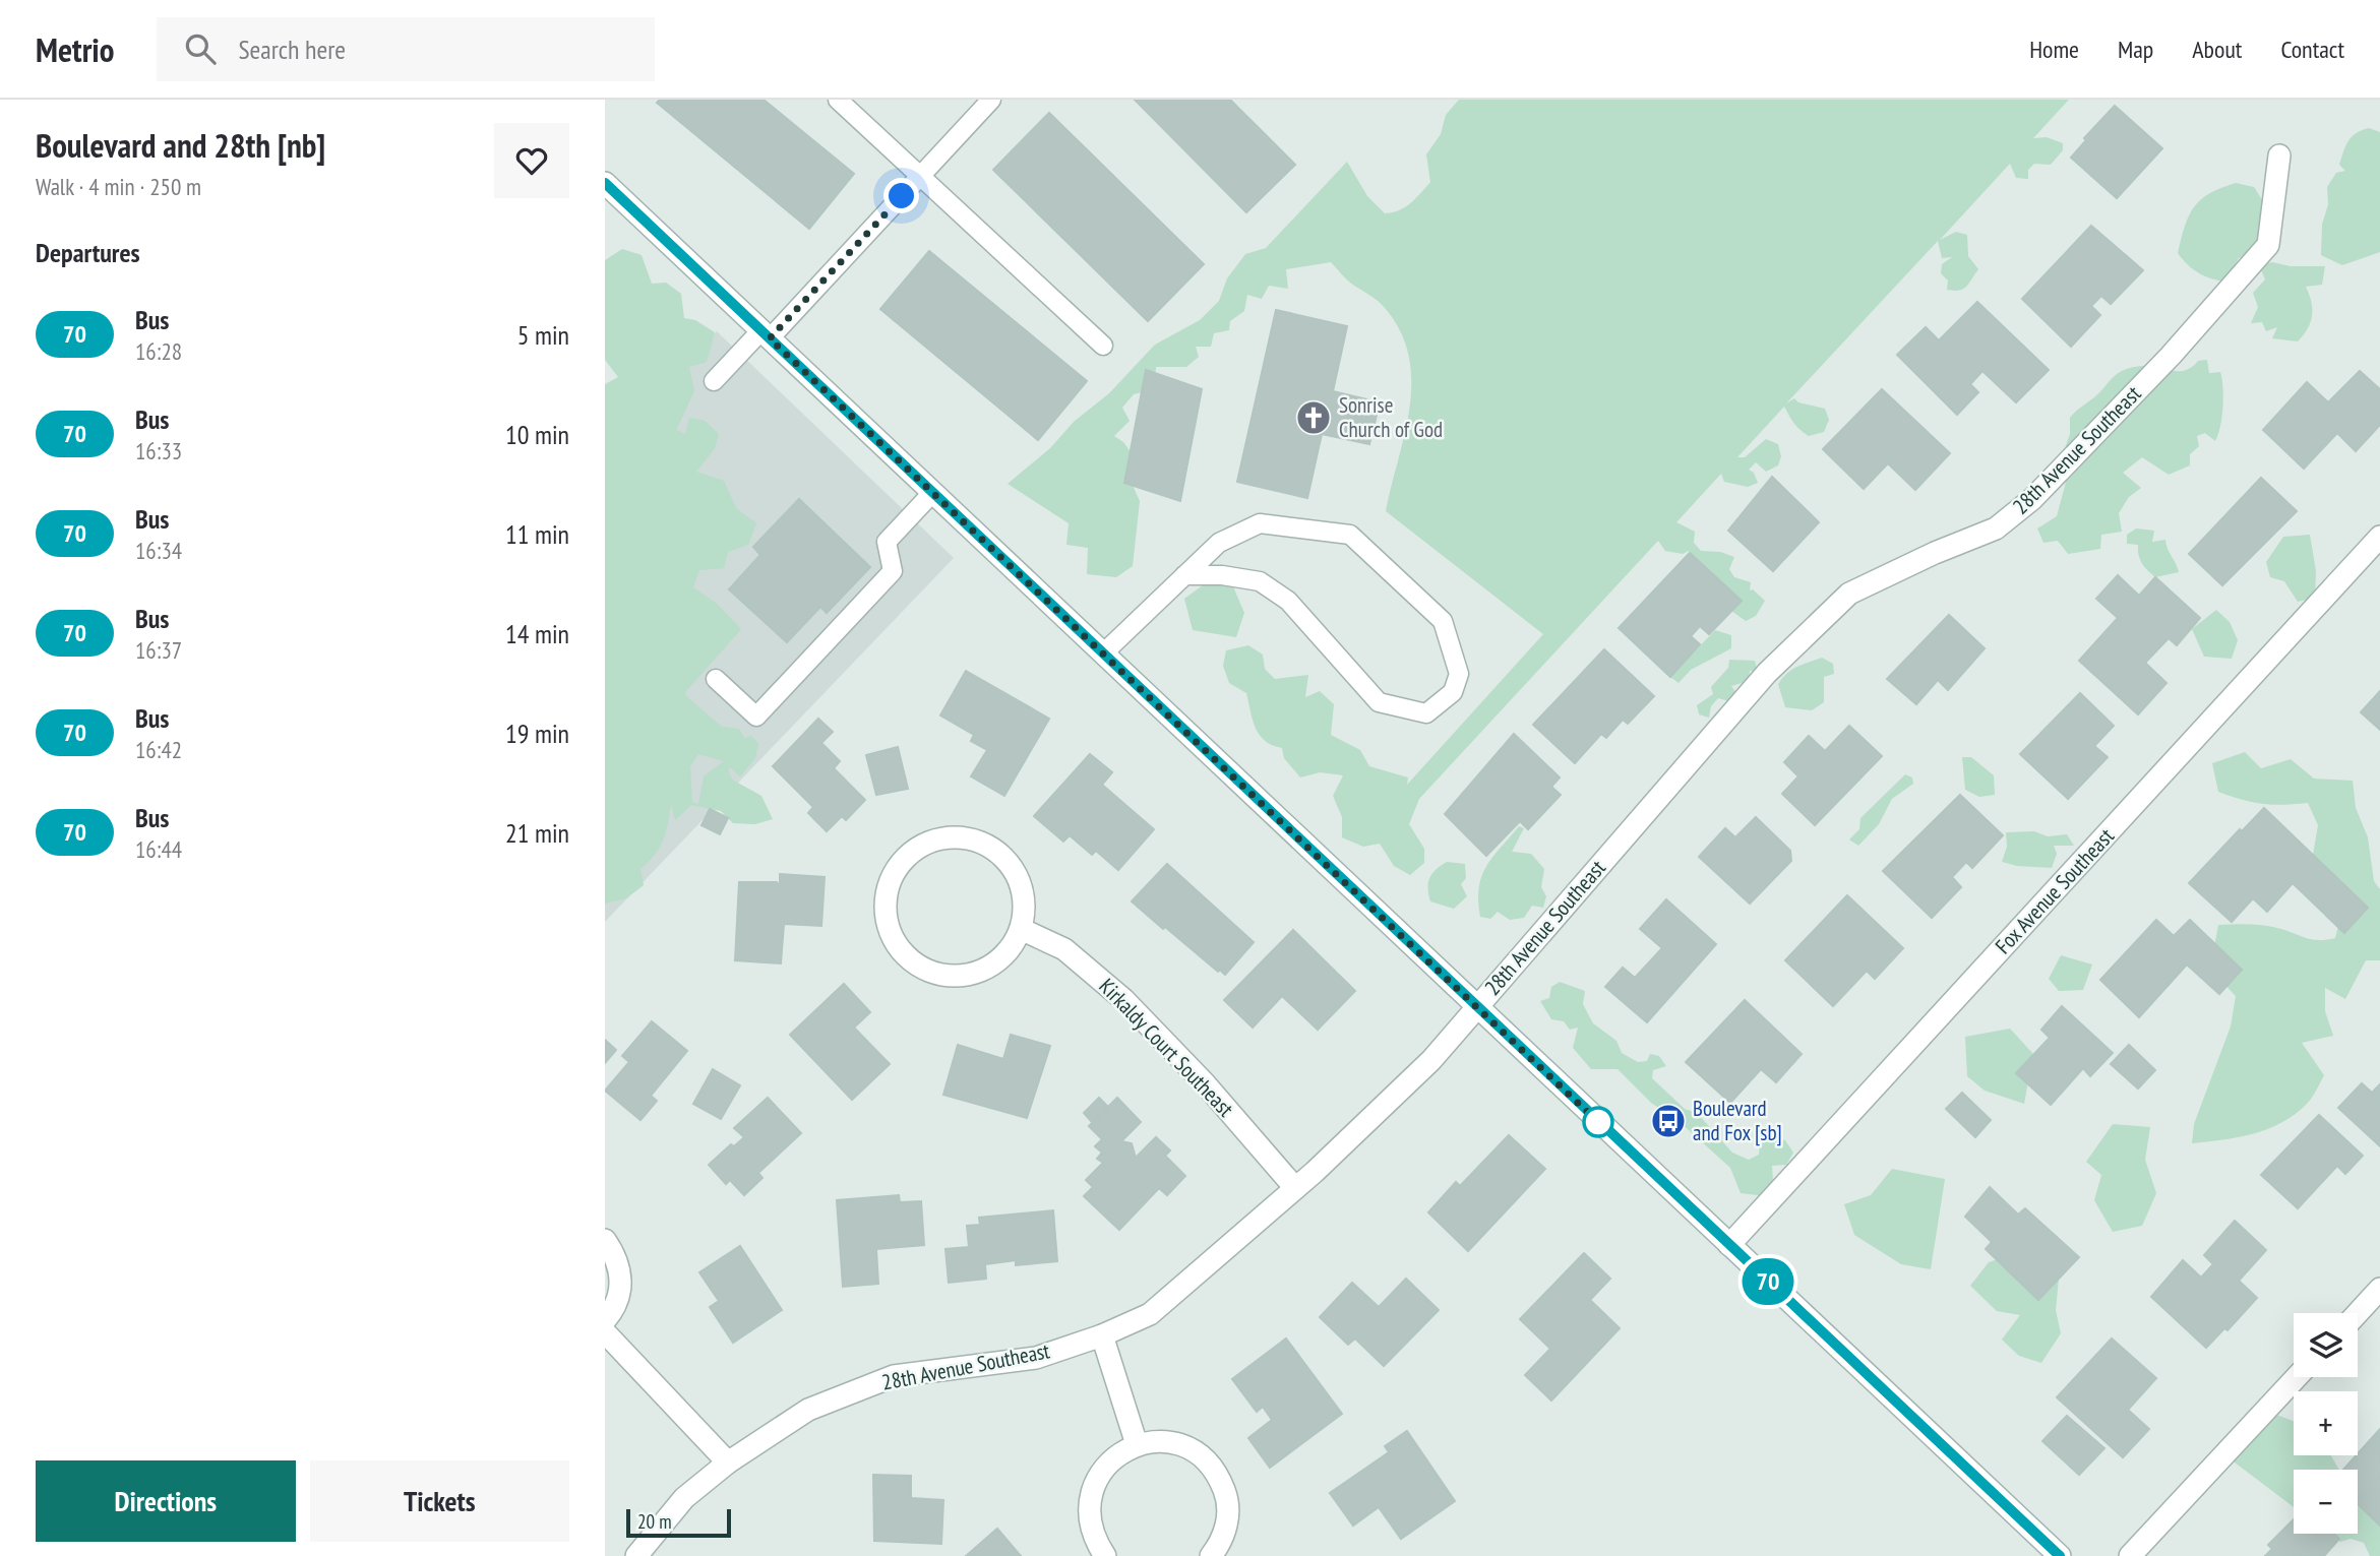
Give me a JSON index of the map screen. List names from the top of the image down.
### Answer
{
  "streets": {
    "street": ["28th Avenue Southeast", "Fox Avenue Southeast", "Kirkaldy Court Southeast"]
  },
  "crossings": [
    ["28th Avenue Southeast", "Kirkaldy Court Southeast"]
  ],
  "places": {
    "church": ["Sonrise Church of God"],
    "bus stop": ["Boulevard and Fox [sb]"]
  },
  "lines": ["bus line 70"],
  "scale_bar": "20 m",
  "page": {
    "header": "Metrio",
    "search": "Search here",
    "nav": [
      "Home",
      "Map",
      "About",
      "Contact"
    ],
    "heading": [
      ["Boulevard and 28th [nb]", "Walk · 4 min · 250 m"],
      "Departures"
    ],
    "on_map": "70",
    "list": [
      {
        "mark": "70",
        "name": "Bus",
        "note": "16:28",
        "value": "5 min"
      },
      {
        "mark": "70",
        "name": "Bus",
        "note": "16:33",
        "value": "10 min"
      },
      {
        "mark": "70",
        "name": "Bus",
        "note": "16:34",
        "value": "11 min"
      },
      {
        "mark": "70",
        "name": "Bus",
        "note": "16:37",
        "value": "14 min"
      },
      {
        "mark": "70",
        "name": "Bus",
        "note": "16:42",
        "value": "19 min"
      },
      {
        "mark": "70",
        "name": "Bus",
        "note": "16:44",
        "value": "21 min"
      }
    ],
    "map_buttons": ["+", "−"],
    "buttons": ["Directions", "Tickets"],
    "scale": "20 m"
  }
}
